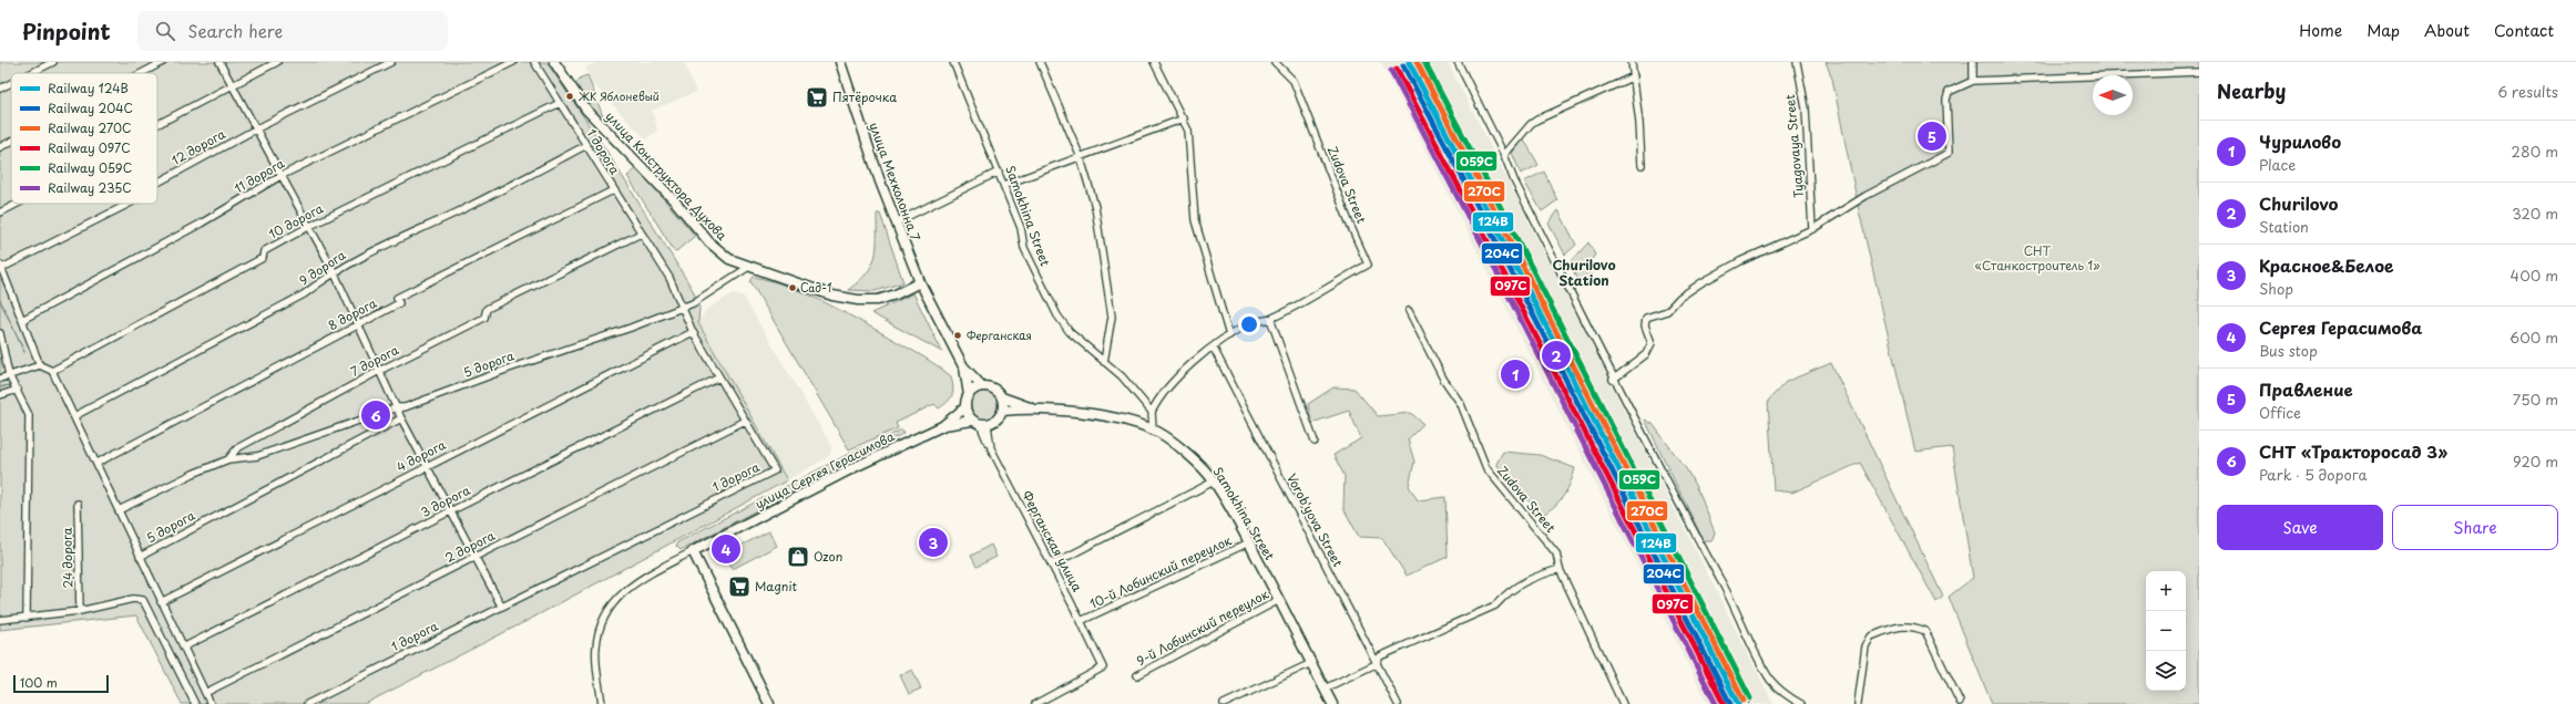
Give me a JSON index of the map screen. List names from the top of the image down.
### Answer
{
  "streets": {
    "street": [
      "Tyagovaya Street",
      "12 дорога",
      "1 дорога",
      "11 дорога",
      "улица Конструктора Духова",
      "улица Мехколонна 7",
      "Zudova Street",
      "Samokhina Street",
      "10 дорога",
      "9 дорога",
      "8 дорога",
      "7 дорога",
      "5 дорога",
      "4 дорога",
      "улица Сергея Герасимова",
      "3 дорога",
      "Vorob'yova Street",
      "Ферганская улица",
      "2 дорога",
      "24 дорога",
      "10-й Лобинский переулок",
      "9-й Лобинский переулок"
    ]
  },
  "crossings": [
    ["1 дорога", "10 дорога"],
    ["1 дорога", "9 дорога"],
    ["1 дорога", "8 дорога"],
    ["1 дорога", "7 дорога"],
    ["1 дорога", "5 дорога"],
    ["1 дорога", "4 дорога"],
    ["1 дорога", "3 дорога"],
    ["1 дорога", "2 дорога"],
    ["улица Конструктора Духова", "улица Мехколонна 7"],
    ["улица Конструктора Духова", "5 дорога"],
    ["Samokhina Street", "10-й Лобинский переулок"],
    ["Samokhina Street", "9-й Лобинский переулок"],
    ["7 дорога", "5 дорога"],
    ["улица Сергея Герасимова", "Ферганская улица"],
    ["Ферганская улица", "10-й Лобинский переулок"]
  ],
  "districts": ["Churilovo Station"],
  "parks": ["СНТ «Станкостроитель 1»"],
  "places": {
    "other": ["ЖК Яблоневый", "Сад-1", "Ферганская"],
    "supermarket": ["Пятёрочка", "Magnit"],
    "shop": ["Ozon"]
  },
  "lines": [
    "rail line 124В",
    "rail line 270С",
    "rail line 059С",
    "rail line 204С",
    "rail line 097С",
    "rail line 235С"
  ],
  "legend": [
    "Railway 124В",
    "Railway 204С",
    "Railway 270С",
    "Railway 097С",
    "Railway 059С",
    "Railway 235С"
  ],
  "scale_bar": "100 m",
  "north": "left",
  "page": {
    "header": "Pinpoint",
    "search": "Search here",
    "nav": [
      "Home",
      "Map",
      "About",
      "Contact"
    ],
    "heading": ["Nearby", "6 results"],
    "pins": [
      "5",
      "2",
      "1",
      "6",
      "3",
      "4"
    ],
    "list": [
      {
        "mark": "1",
        "name": "Чурилово",
        "note": "Place",
        "value": "280 m"
      },
      {
        "mark": "2",
        "name": "Churilovo",
        "note": "Station",
        "value": "320 m"
      },
      {
        "mark": "3",
        "name": "Красное&Белое",
        "note": "Shop",
        "value": "400 m"
      },
      {
        "mark": "4",
        "name": "Сергея Герасимова",
        "note": "Bus stop",
        "value": "600 m"
      },
      {
        "mark": "5",
        "name": "Правление",
        "note": "Office",
        "value": "750 m"
      },
      {
        "mark": "6",
        "name": "СНТ «Тракторосад 3»",
        "note": "Park · 5 дорога",
        "value": "920 m"
      }
    ],
    "buttons": ["Save", "Share"],
    "map_buttons": ["+", "−"],
    "scale": "100 m"
  }
}
